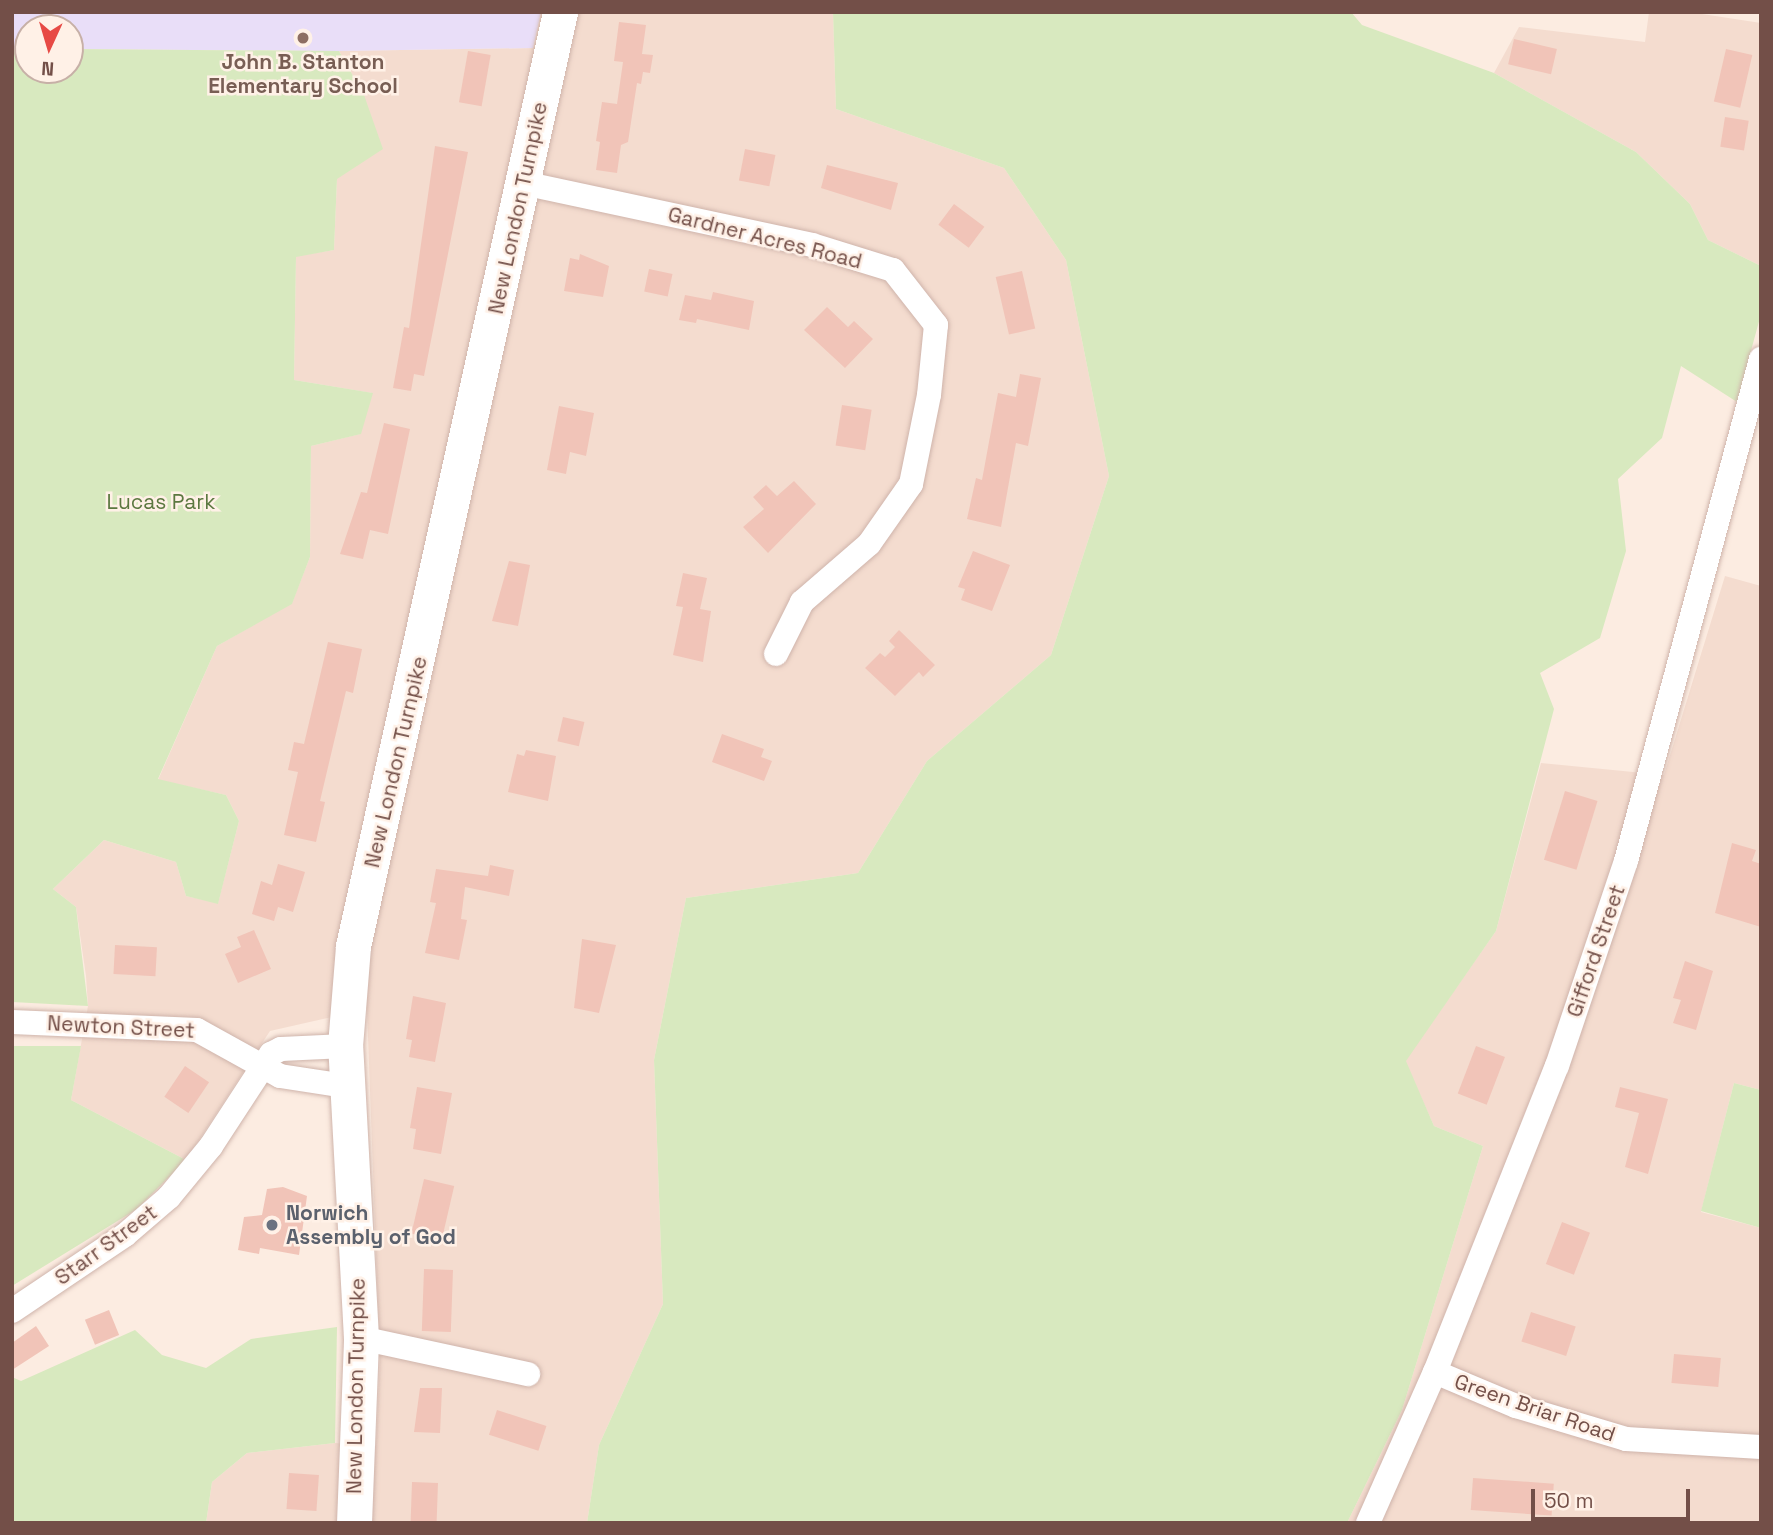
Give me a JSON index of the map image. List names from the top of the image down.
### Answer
{
  "streets": {
    "main road": ["New London Turnpike"],
    "street": [
      "Gardner Acres Road",
      "Gifford Street",
      "Newton Street",
      "Starr Street",
      "Green Briar Road"
    ]
  },
  "crossings": [
    ["New London Turnpike", "Gardner Acres Road"],
    ["New London Turnpike", "Starr Street"],
    ["Gifford Street", "Green Briar Road"],
    ["Newton Street", "Starr Street"]
  ],
  "parks": ["Lucas Park"],
  "places": ["John B. Stanton Elementary School", "Norwich Assembly of God"],
  "scale_bar": "50 m",
  "north": "bottom"
}
